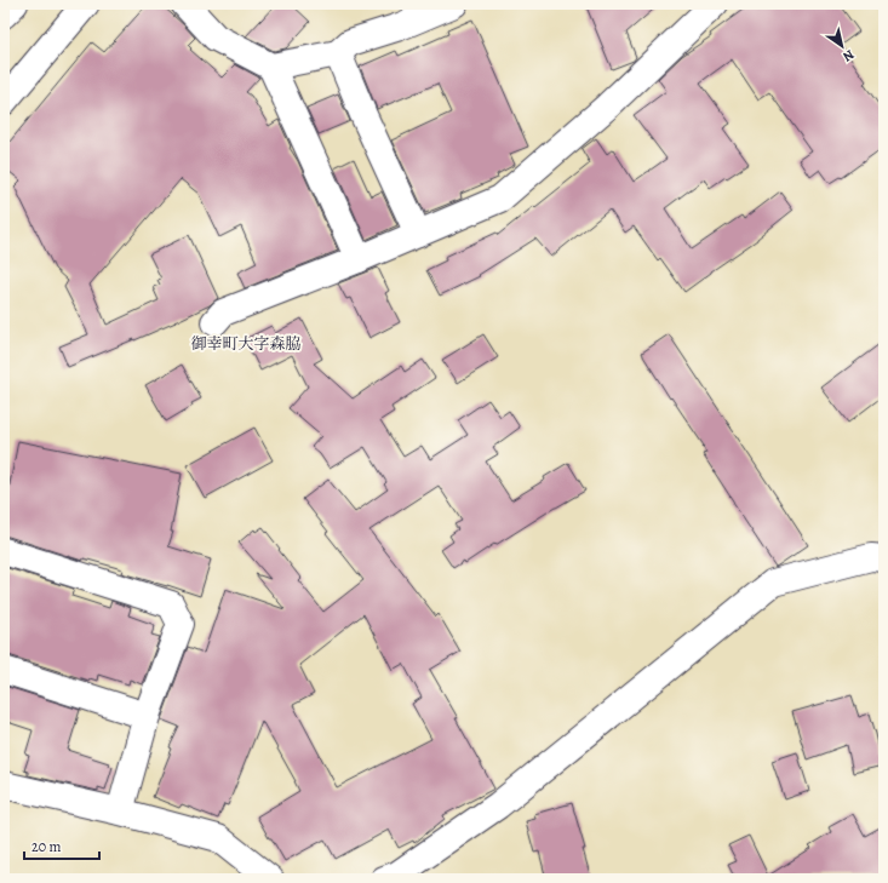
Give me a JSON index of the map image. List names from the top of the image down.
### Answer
{
  "districts": ["御幸町大字森脇"],
  "scale_bar": "20 m",
  "north": "bottom right"
}
